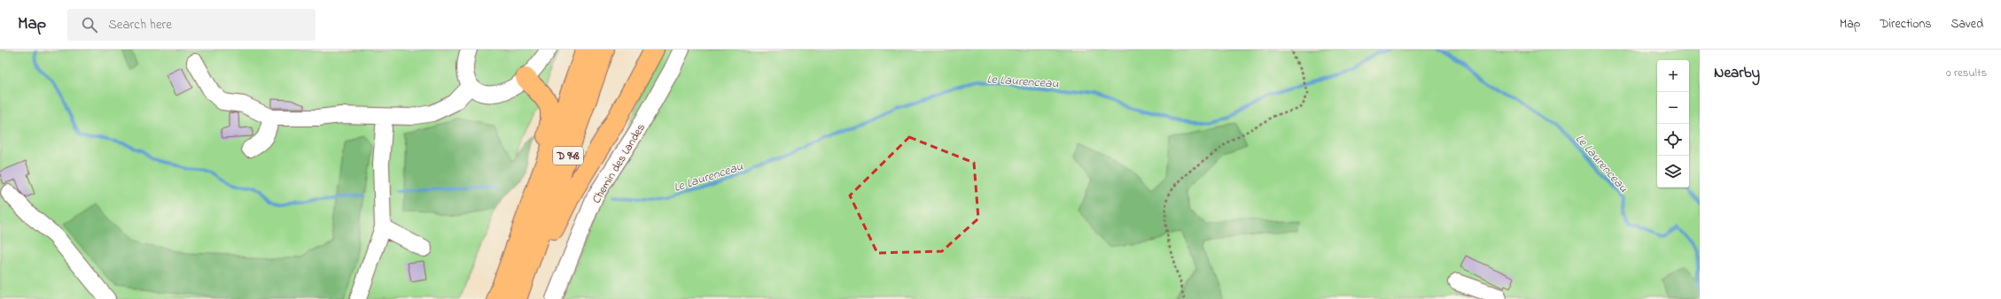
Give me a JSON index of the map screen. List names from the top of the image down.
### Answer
{
  "streets": {
    "highway": ["D 948"],
    "street": ["Chemin des Landes"]
  },
  "water": ["Le Laurenceau"],
  "page": {
    "header": "Map",
    "search": "Search here",
    "nav": ["Map", "Directions", "Saved"],
    "heading": ["Nearby", "0 results"],
    "map_buttons": ["+", "−"]
  }
}
